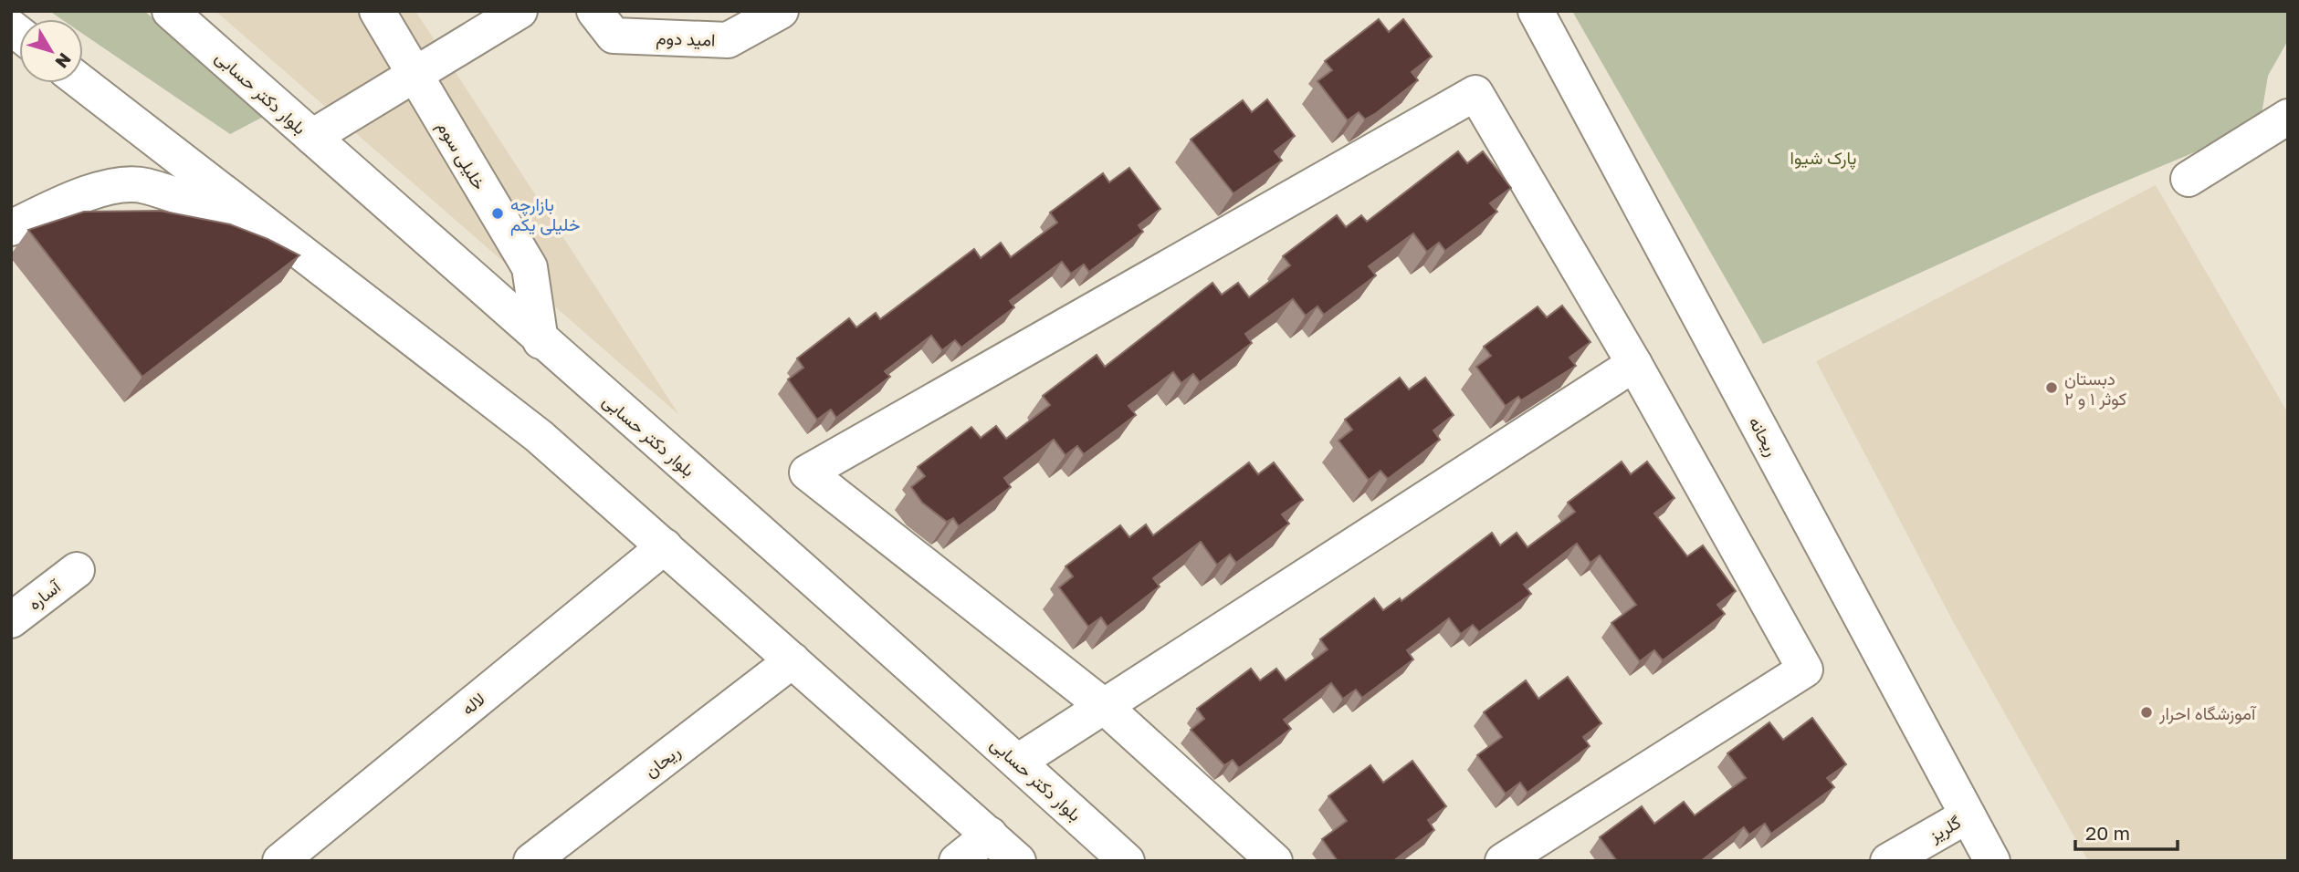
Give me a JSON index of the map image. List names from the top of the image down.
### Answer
{
  "streets": {
    "street": [
      "امید دوم",
      "بلوار دکتر حسابی",
      "خلیلی سوم",
      "ریحانه",
      "آساره",
      "لاله",
      "ریحان",
      "گلریز"
    ]
  },
  "crossings": [
    ["بلوار دکتر حسابی", "خلیلی سوم"],
    ["ریحانه", "گلریز"]
  ],
  "parks": ["پارک شیوا"],
  "places": ["بازارچه خلیلی یکم", "دبستان کوثر ۱ و ۲", "آموزشگاه احرار"],
  "scale_bar": "20 m",
  "north": "bottom right"
}
